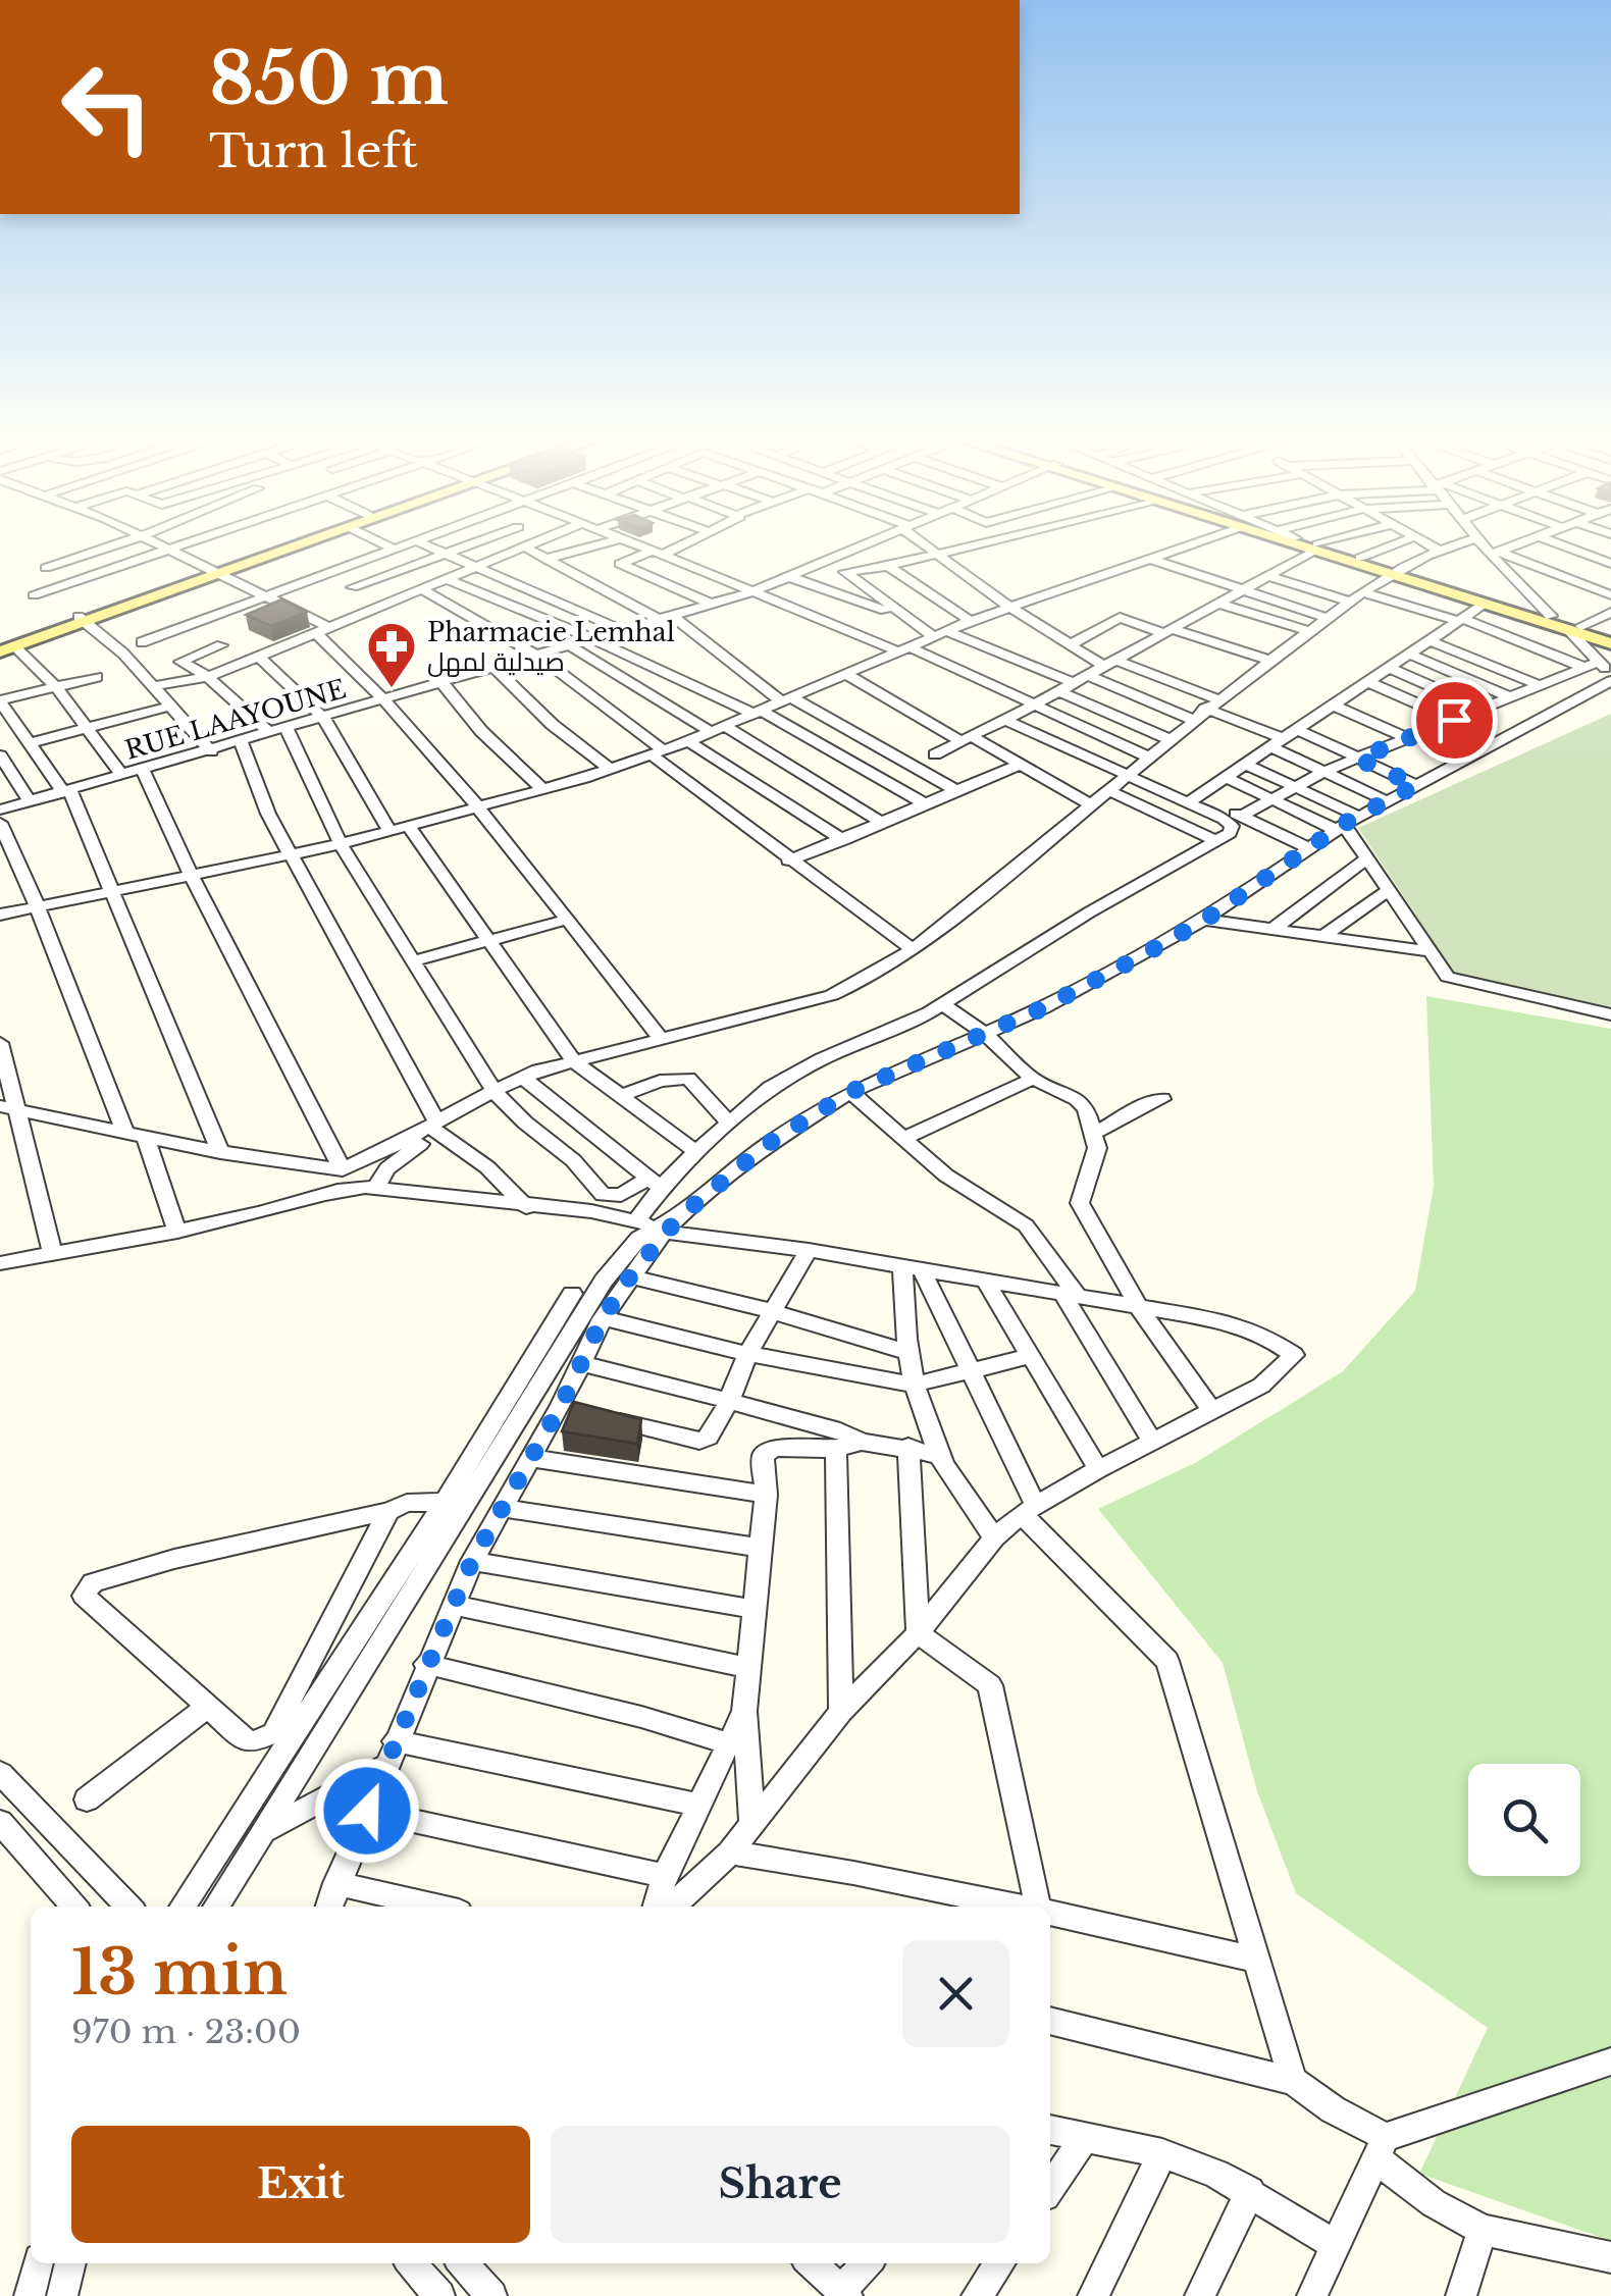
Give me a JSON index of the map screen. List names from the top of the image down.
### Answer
{
  "streets": {
    "street": ["RUE LAAYOUNE"]
  },
  "places": {
    "pharmacy": ["Pharmacie Lemhal صيدلية لمهل"]
  },
  "page": {
    "turn": ["850 m", "Turn left"],
    "heading": ["13 min", "970 m · 23:00"],
    "buttons": ["Exit", "Share"]
  }
}
